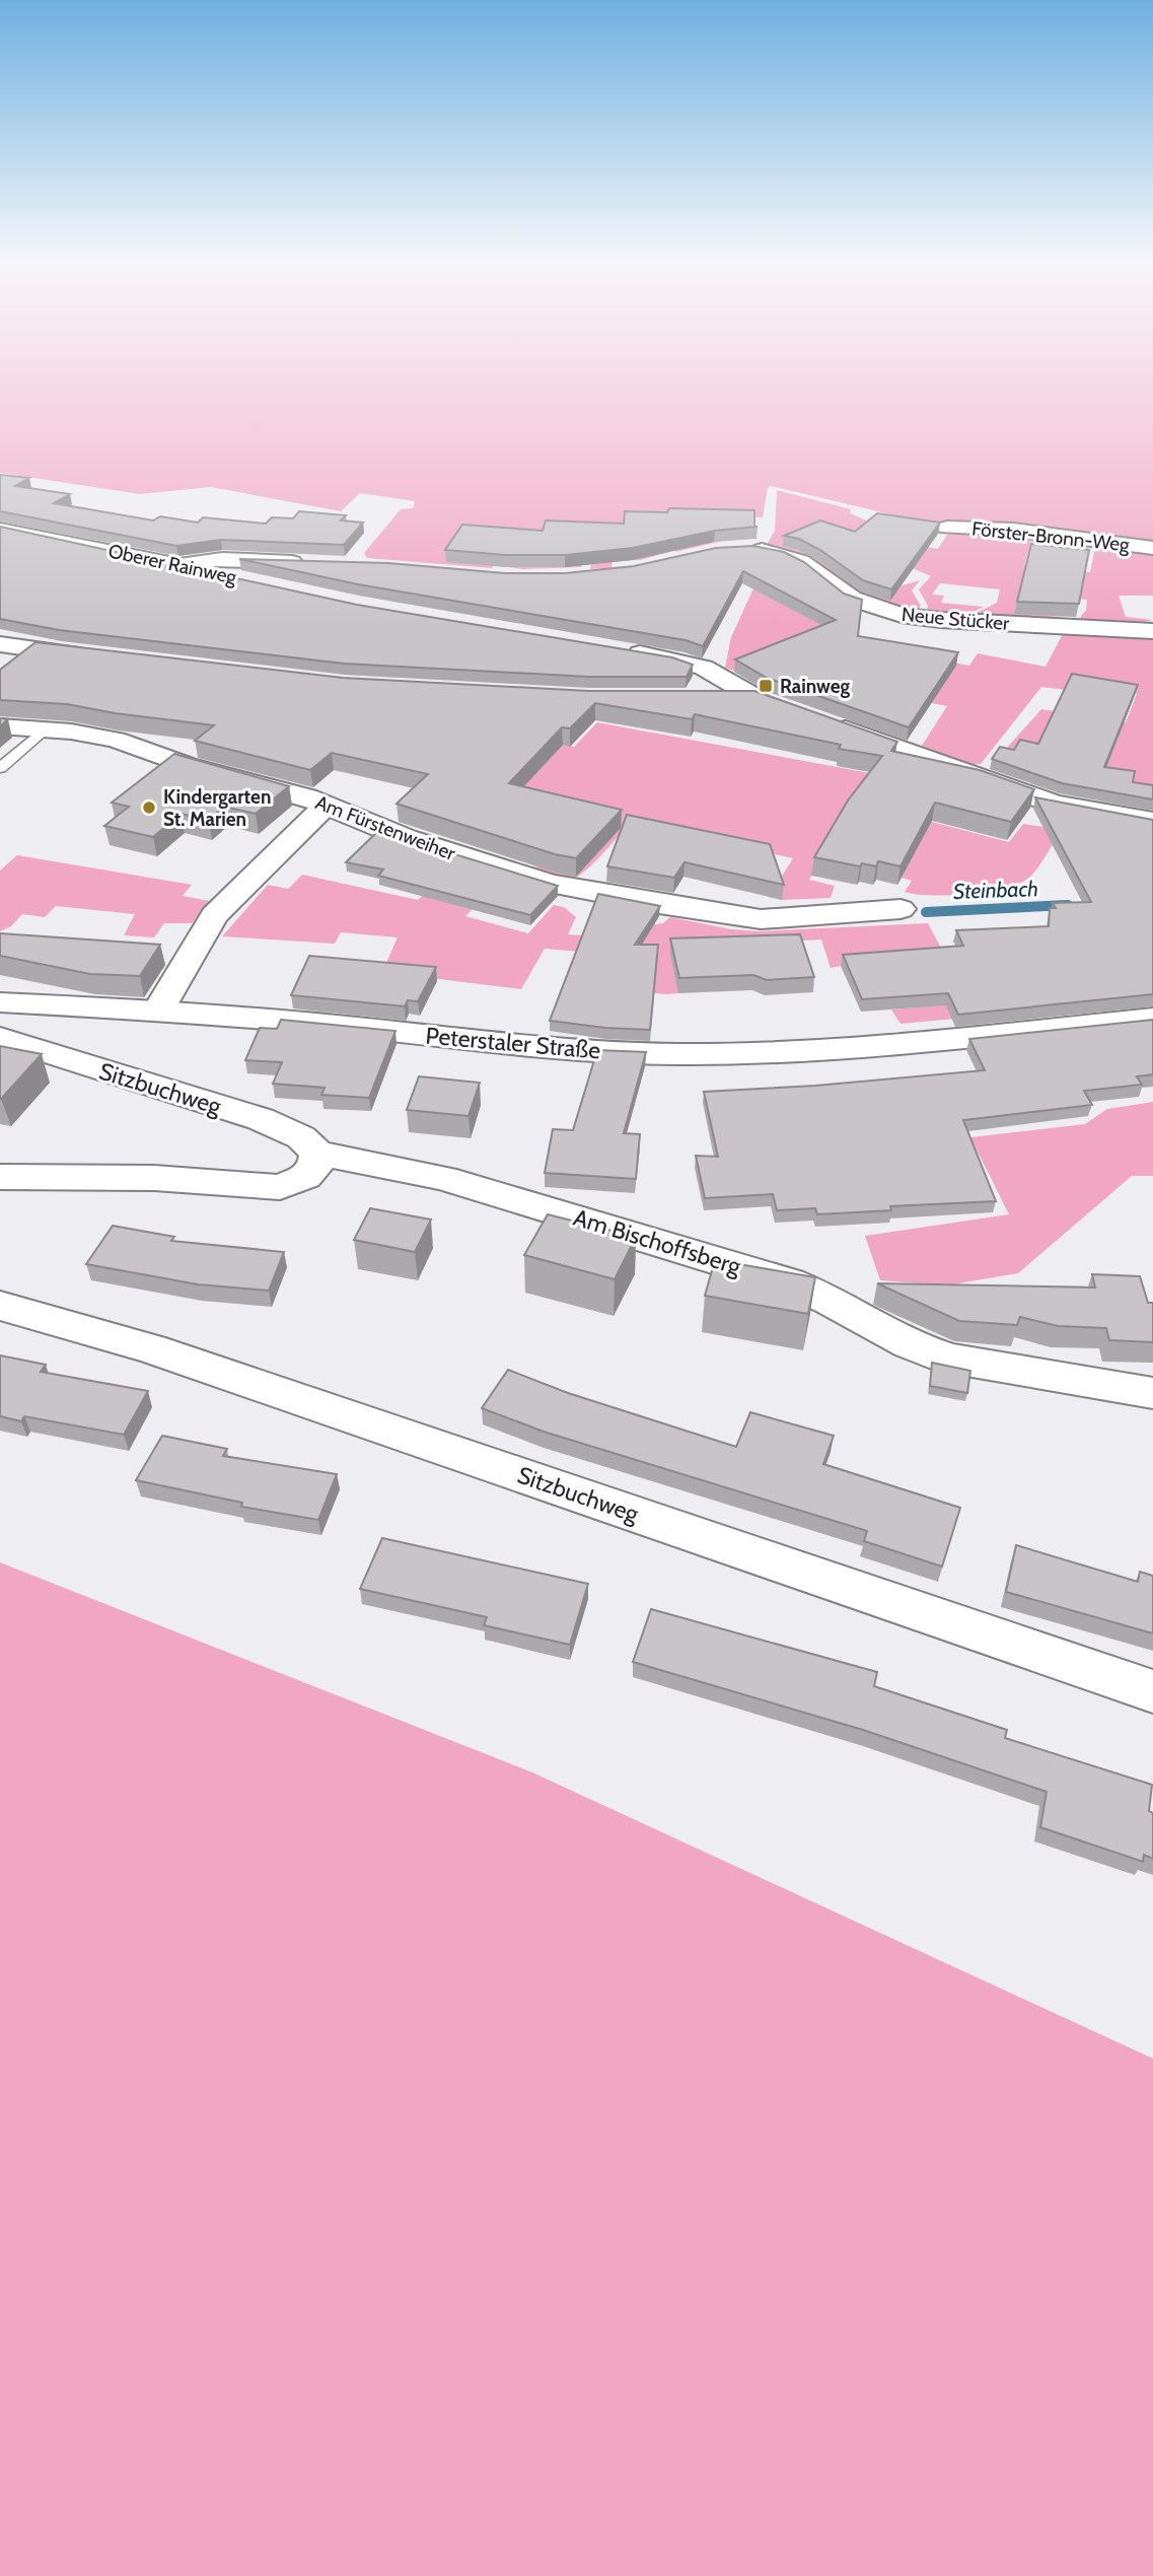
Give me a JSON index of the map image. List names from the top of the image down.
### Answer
{
  "streets": {
    "street": [
      "Förster-Bronn-Weg",
      "Oberer Rainweg",
      "Neue Stücker",
      "Am Fürstenweiher",
      "Peterstaler Straße",
      "Sitzbuchweg",
      "Am Bischoffsberg"
    ]
  },
  "crossings": [
    ["Sitzbuchweg", "Am Bischoffsberg"]
  ],
  "water": ["Steinbach"],
  "places": {
    "transit": ["Rainweg"],
    "other": ["Kindergarten St. Marien"]
  }
}
